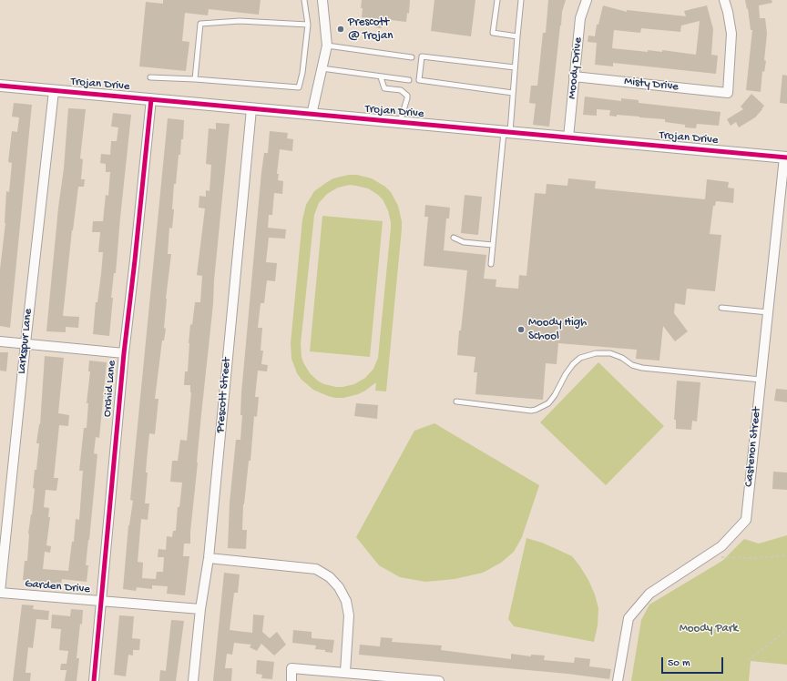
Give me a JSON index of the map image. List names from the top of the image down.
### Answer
{
  "streets": {
    "street": [
      "Moody Drive",
      "Trojan Drive",
      "Misty Drive",
      "Larkspur Lane",
      "Orchid Lane",
      "Prescott Street",
      "Castenon Street",
      "Garden Drive"
    ]
  },
  "crossings": [
    ["Moody Drive", "Trojan Drive"],
    ["Moody Drive", "Misty Drive"],
    ["Trojan Drive", "Larkspur Lane"],
    ["Trojan Drive", "Orchid Lane"],
    ["Trojan Drive", "Prescott Street"],
    ["Trojan Drive", "Castenon Street"],
    ["Larkspur Lane", "Garden Drive"],
    ["Orchid Lane", "Garden Drive"],
    ["Prescott Street", "Garden Drive"]
  ],
  "parks": ["Moody Park"],
  "places": ["Prescott @ Trojan", "Moody High School"],
  "scale_bar": "50 m"
}
